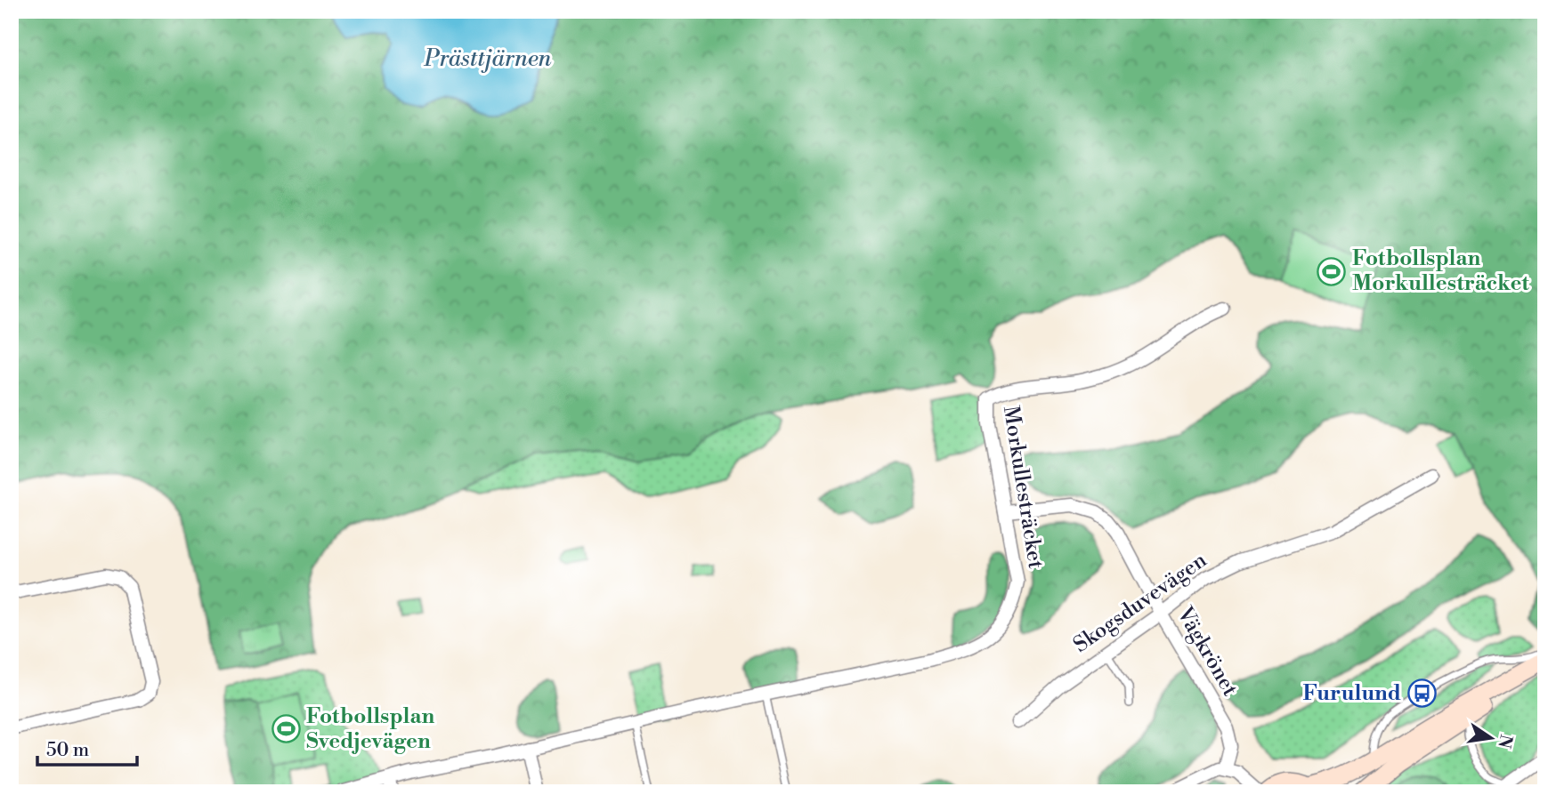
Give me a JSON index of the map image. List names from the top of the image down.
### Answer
{
  "streets": {
    "street": ["Morkullesträcket", "Skogsduvevägen", "Vägkrönet"]
  },
  "crossings": [
    ["Morkullesträcket", "Vägkrönet"],
    ["Skogsduvevägen", "Vägkrönet"]
  ],
  "water": ["Prästtjärnen"],
  "places": {
    "sports": ["Fotbollsplan Morkullesträcket", "Fotbollsplan Svedjevägen"],
    "bus stop": ["Furulund"]
  },
  "scale_bar": "50 m",
  "north": "right"
}
